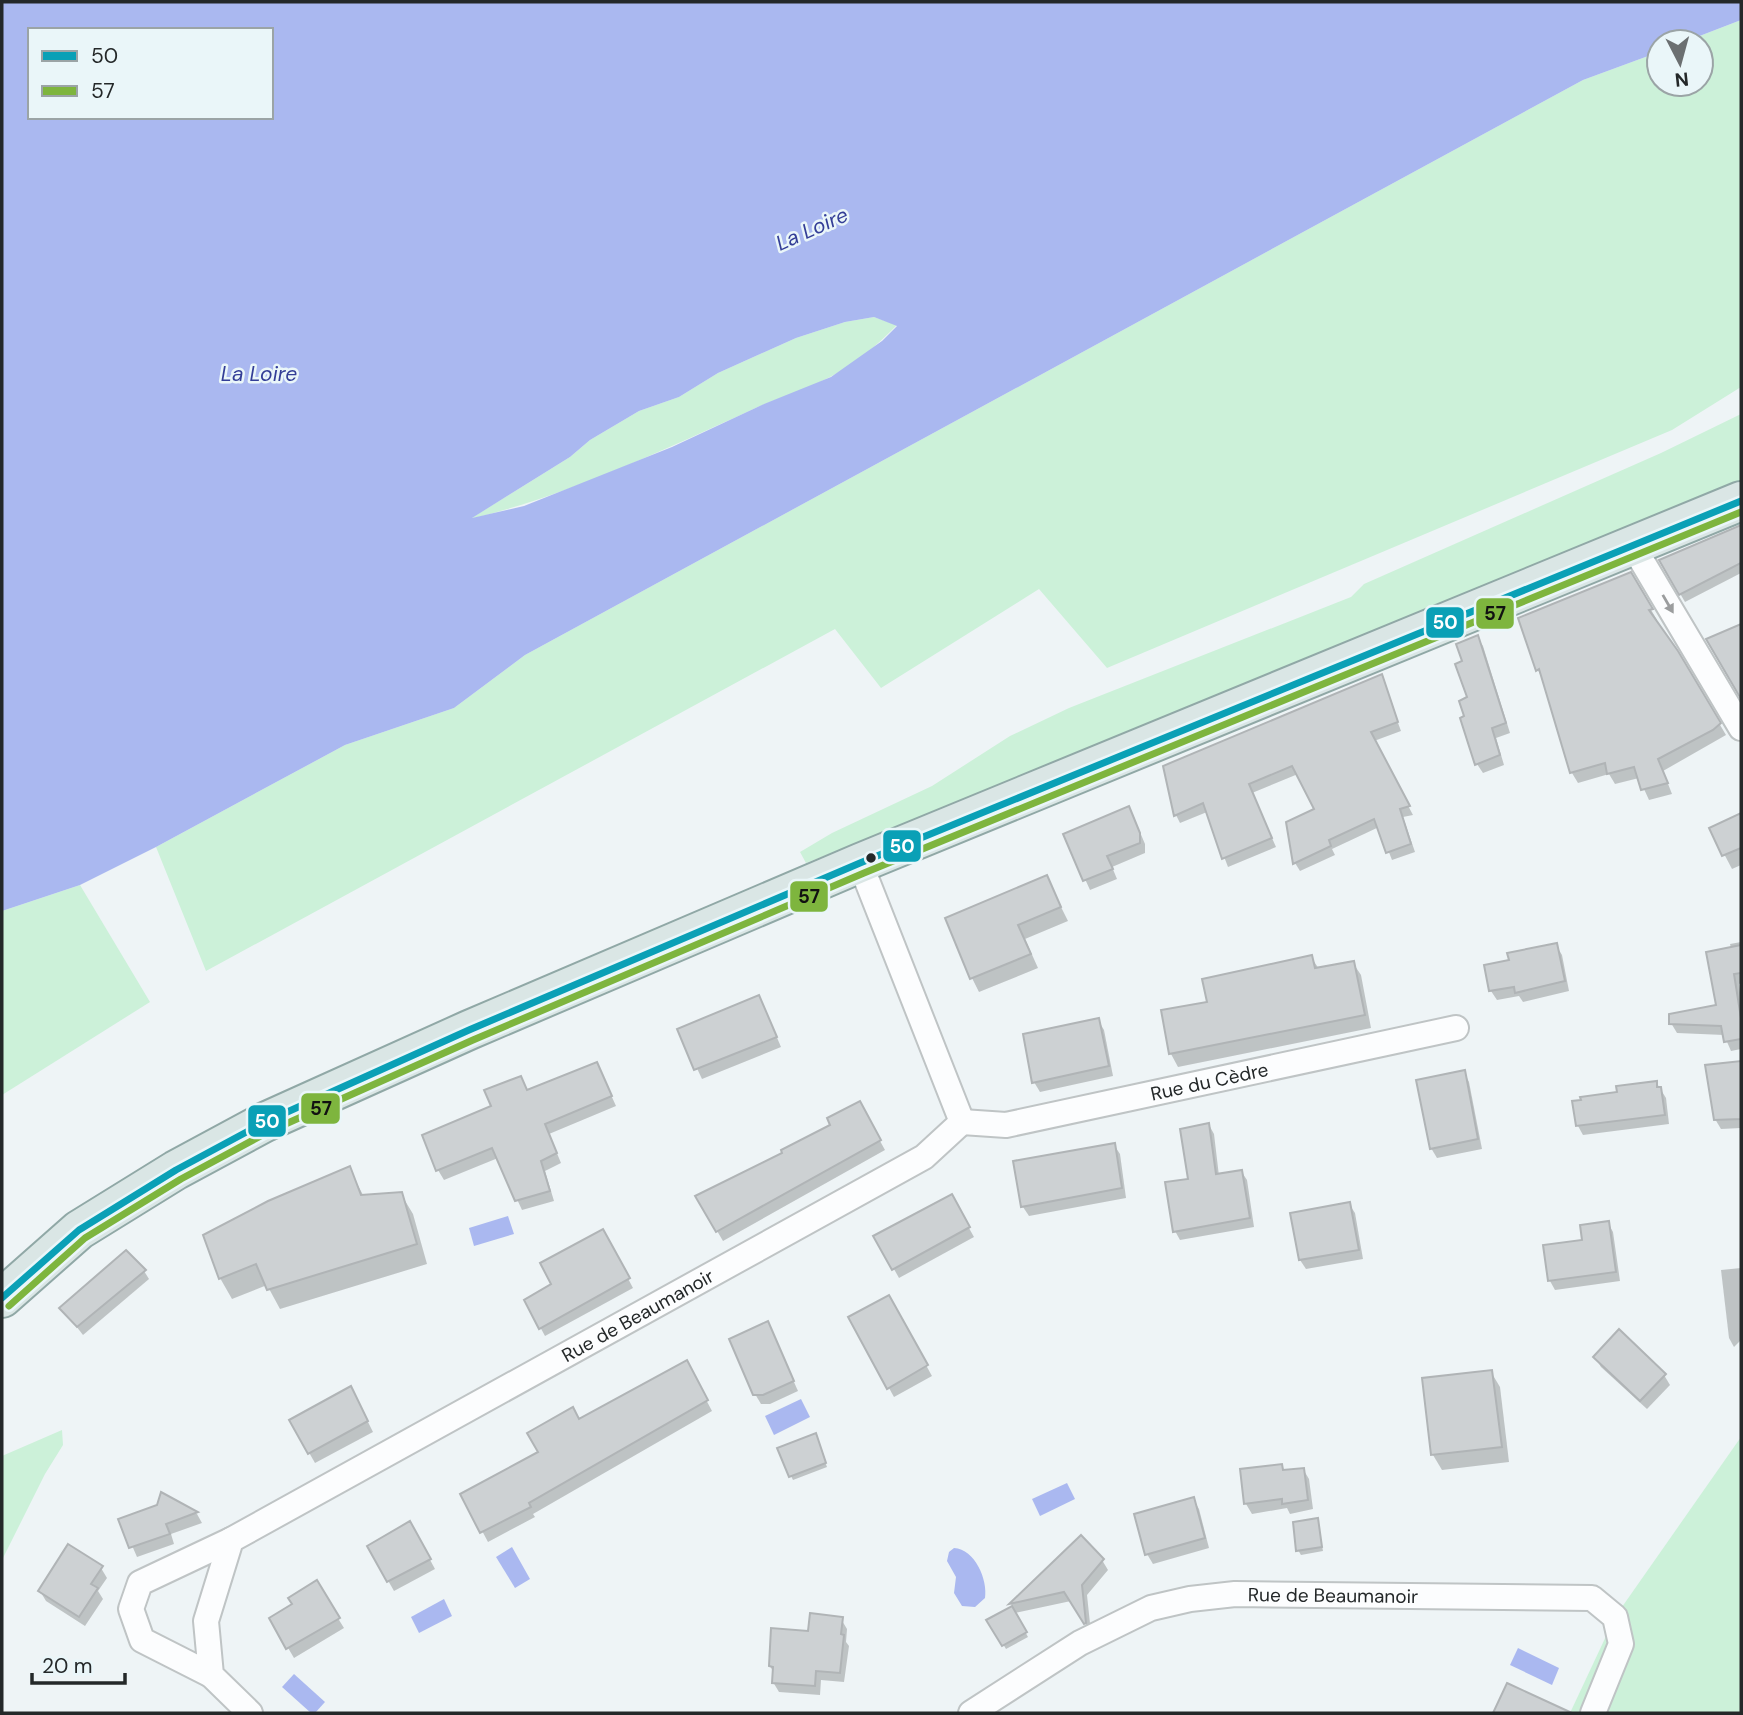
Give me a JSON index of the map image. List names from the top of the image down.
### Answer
{
  "streets": {
    "street": ["Rue du Cèdre", "Rue de Beaumanoir"]
  },
  "crossings": [
    ["Rue du Cèdre", "Rue de Beaumanoir"]
  ],
  "water": ["La Loire"],
  "lines": ["transit line 50", "transit line 57"],
  "legend": ["50", "57"],
  "scale_bar": "20 m",
  "north": "bottom"
}
